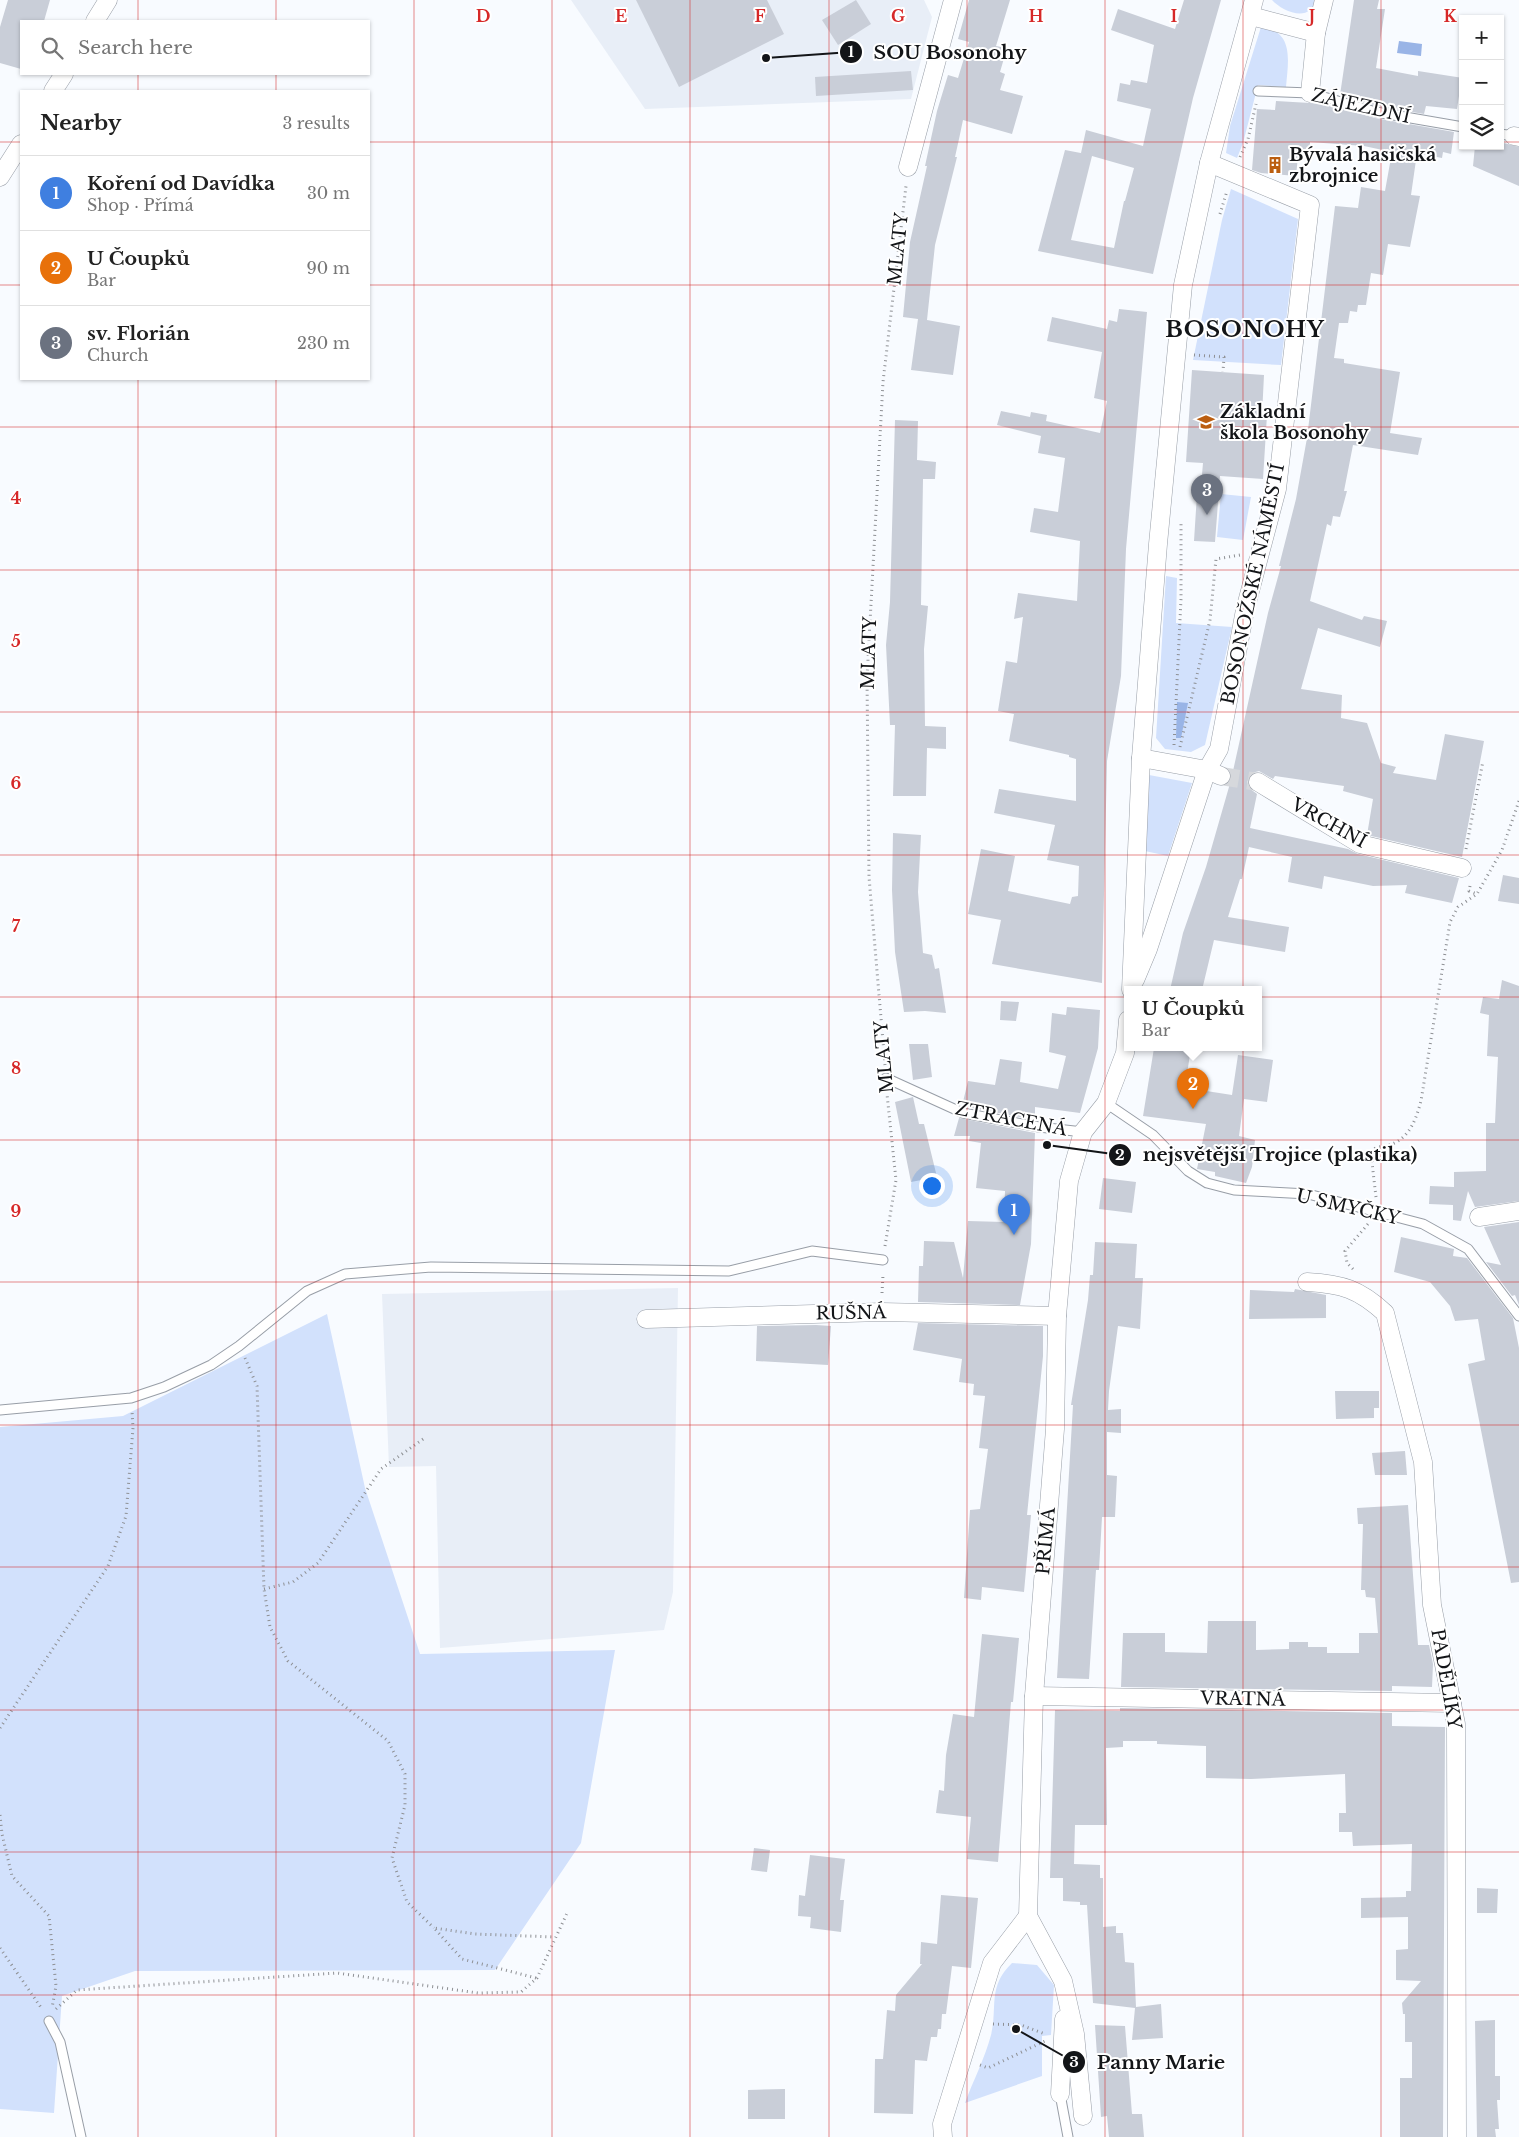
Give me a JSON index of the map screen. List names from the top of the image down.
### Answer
{
  "streets": {
    "street": [
      "BOSONOŽSKÉ NÁMĚSTÍ",
      "VRCHNÍ",
      "RUŠNÁ",
      "PŘÍMÁ",
      "PADĚLÍKY",
      "VRATNÁ"
    ],
    "lane": ["ZÁJEZDNÍ", "ZTRACENÁ", "U SMYČKY"],
    "path": ["MLATY"]
  },
  "crossings": [
    ["MLATY", "ZTRACENÁ"],
    ["MLATY", "RUŠNÁ"],
    ["ZTRACENÁ", "PŘÍMÁ"],
    ["U SMYČKY", "PŘÍMÁ"],
    ["RUŠNÁ", "PŘÍMÁ"],
    ["PŘÍMÁ", "VRATNÁ"],
    ["PADĚLÍKY", "VRATNÁ"]
  ],
  "districts": ["BOSONOHY"],
  "places": {
    "other": ["SOU Bosonohy", "nejsvětější Trojice (plastika)", "Panny Marie"],
    "building": ["Bývalá hasičská zbrojnice"],
    "school or university": ["Základní škola Bosonohy"]
  },
  "page": {
    "map_buttons": ["+", "−"],
    "search": "Search here",
    "heading": ["Nearby", "3 results"],
    "list": [
      {
        "mark": "1",
        "name": "Koření od Davídka",
        "note": "Shop · Přímá",
        "value": "30 m"
      },
      {
        "mark": "2",
        "name": "U Čoupků",
        "note": "Bar",
        "value": "90 m"
      },
      {
        "mark": "3",
        "name": "sv. Florián",
        "note": "Church",
        "value": "230 m"
      }
    ],
    "pins": ["3", "2", "1"],
    "popup": ["U Čoupků", "Bar"]
  },
  "grid": {
    "columns": [
      "D",
      "E",
      "F",
      "G",
      "H",
      "I",
      "J",
      "K"
    ],
    "rows": [
      "4",
      "5",
      "6",
      "7",
      "8",
      "9"
    ]
  }
}
